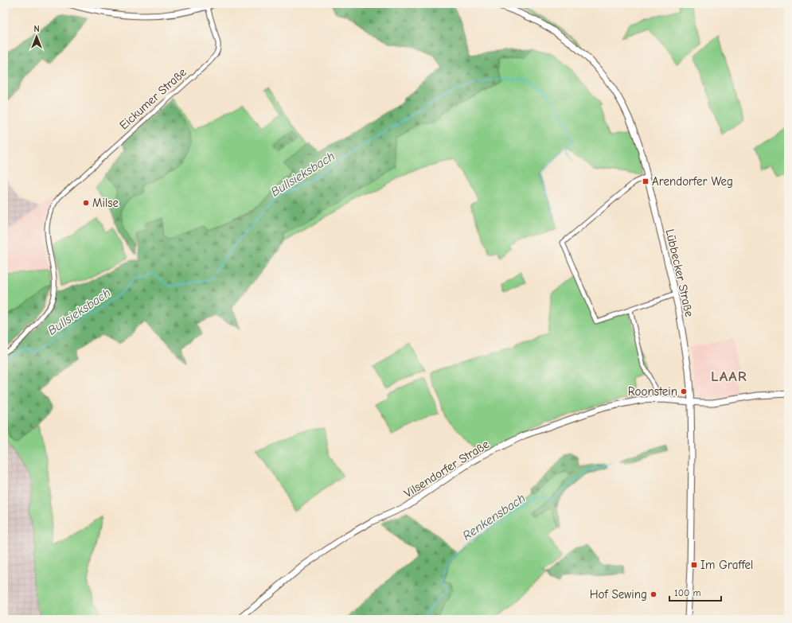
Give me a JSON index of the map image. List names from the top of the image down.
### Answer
{
  "streets": {
    "main road": ["Lübbecker Straße", "Vilsendorfer Straße"],
    "street": ["Eickumer Straße"]
  },
  "crossings": [
    ["Lübbecker Straße", "Vilsendorfer Straße"]
  ],
  "districts": ["LAAR"],
  "water": ["Bullsieksbach", "Renkensbach"],
  "places": {
    "transit": ["Arendorfer Weg", "Im Graffel"],
    "other": ["Milse", "Roonstein", "Hof Sewing"]
  },
  "scale_bar": "100 m",
  "north": "top"
}
